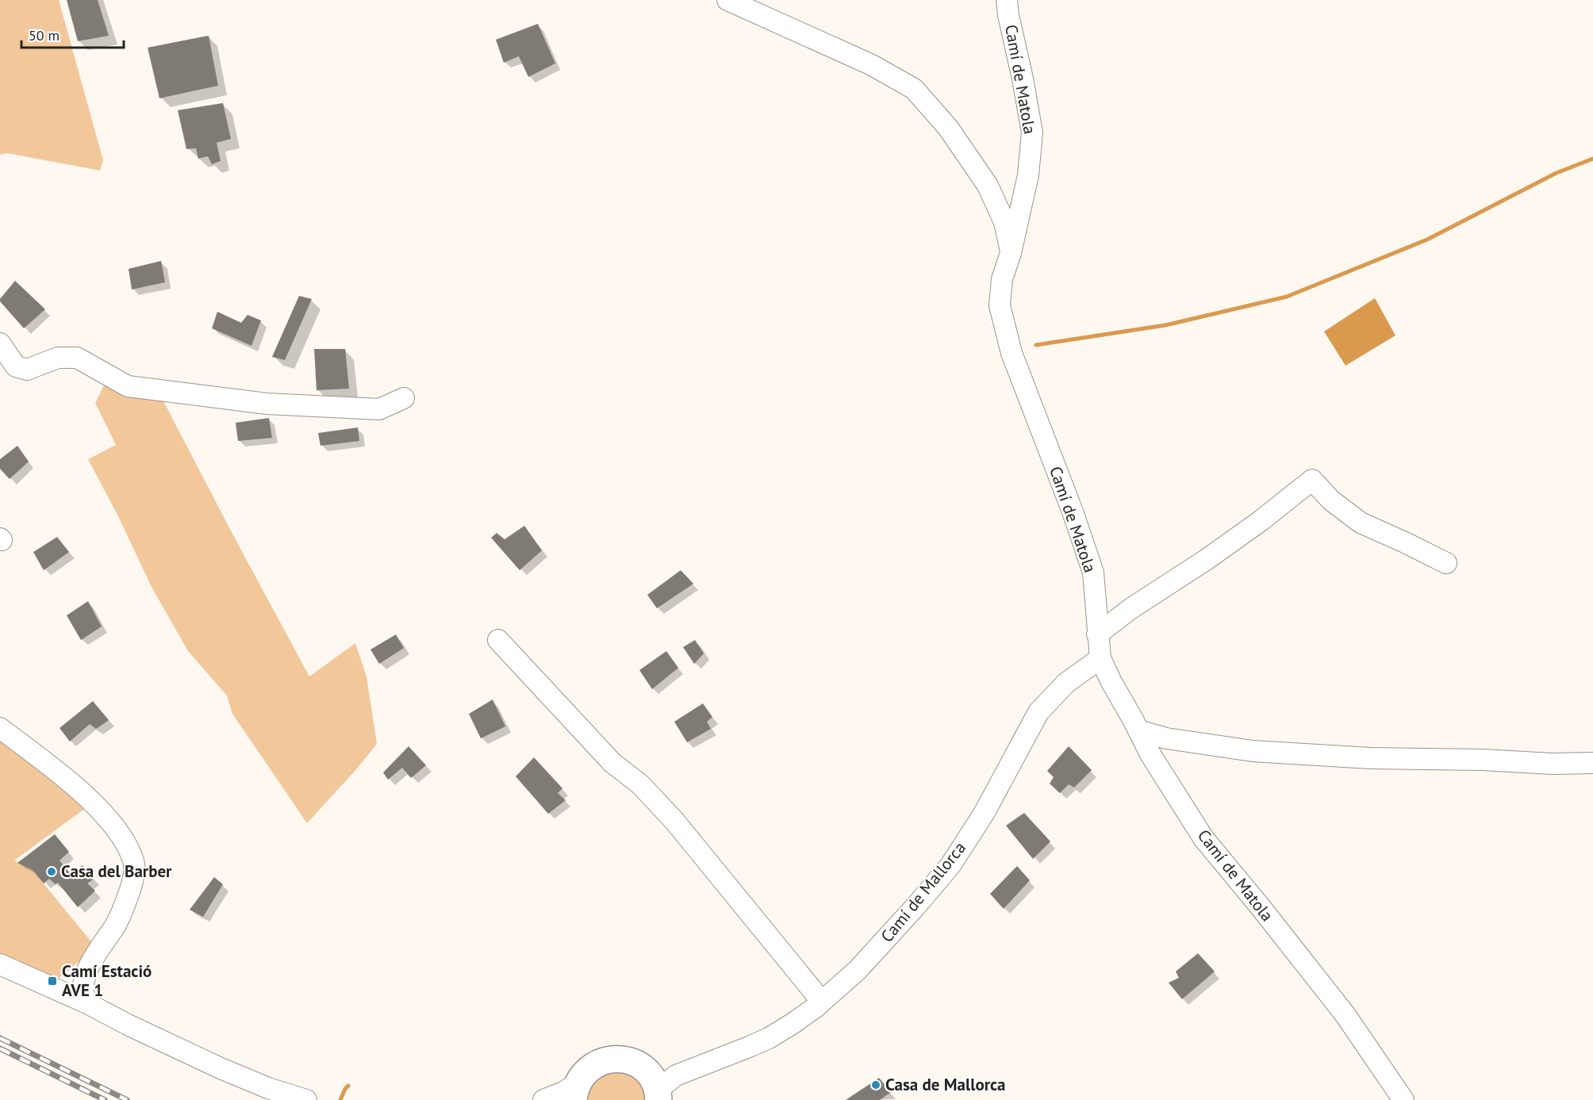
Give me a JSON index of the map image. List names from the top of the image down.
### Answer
{
  "streets": {
    "street": ["Camí de Matola", "Camí de Mallorca"]
  },
  "crossings": [
    ["Camí de Matola", "Camí de Mallorca"]
  ],
  "places": {
    "other": ["Casa del Barber", "Casa de Mallorca"],
    "transit": ["Camí Estació AVE 1"]
  },
  "scale_bar": "50 m"
}
